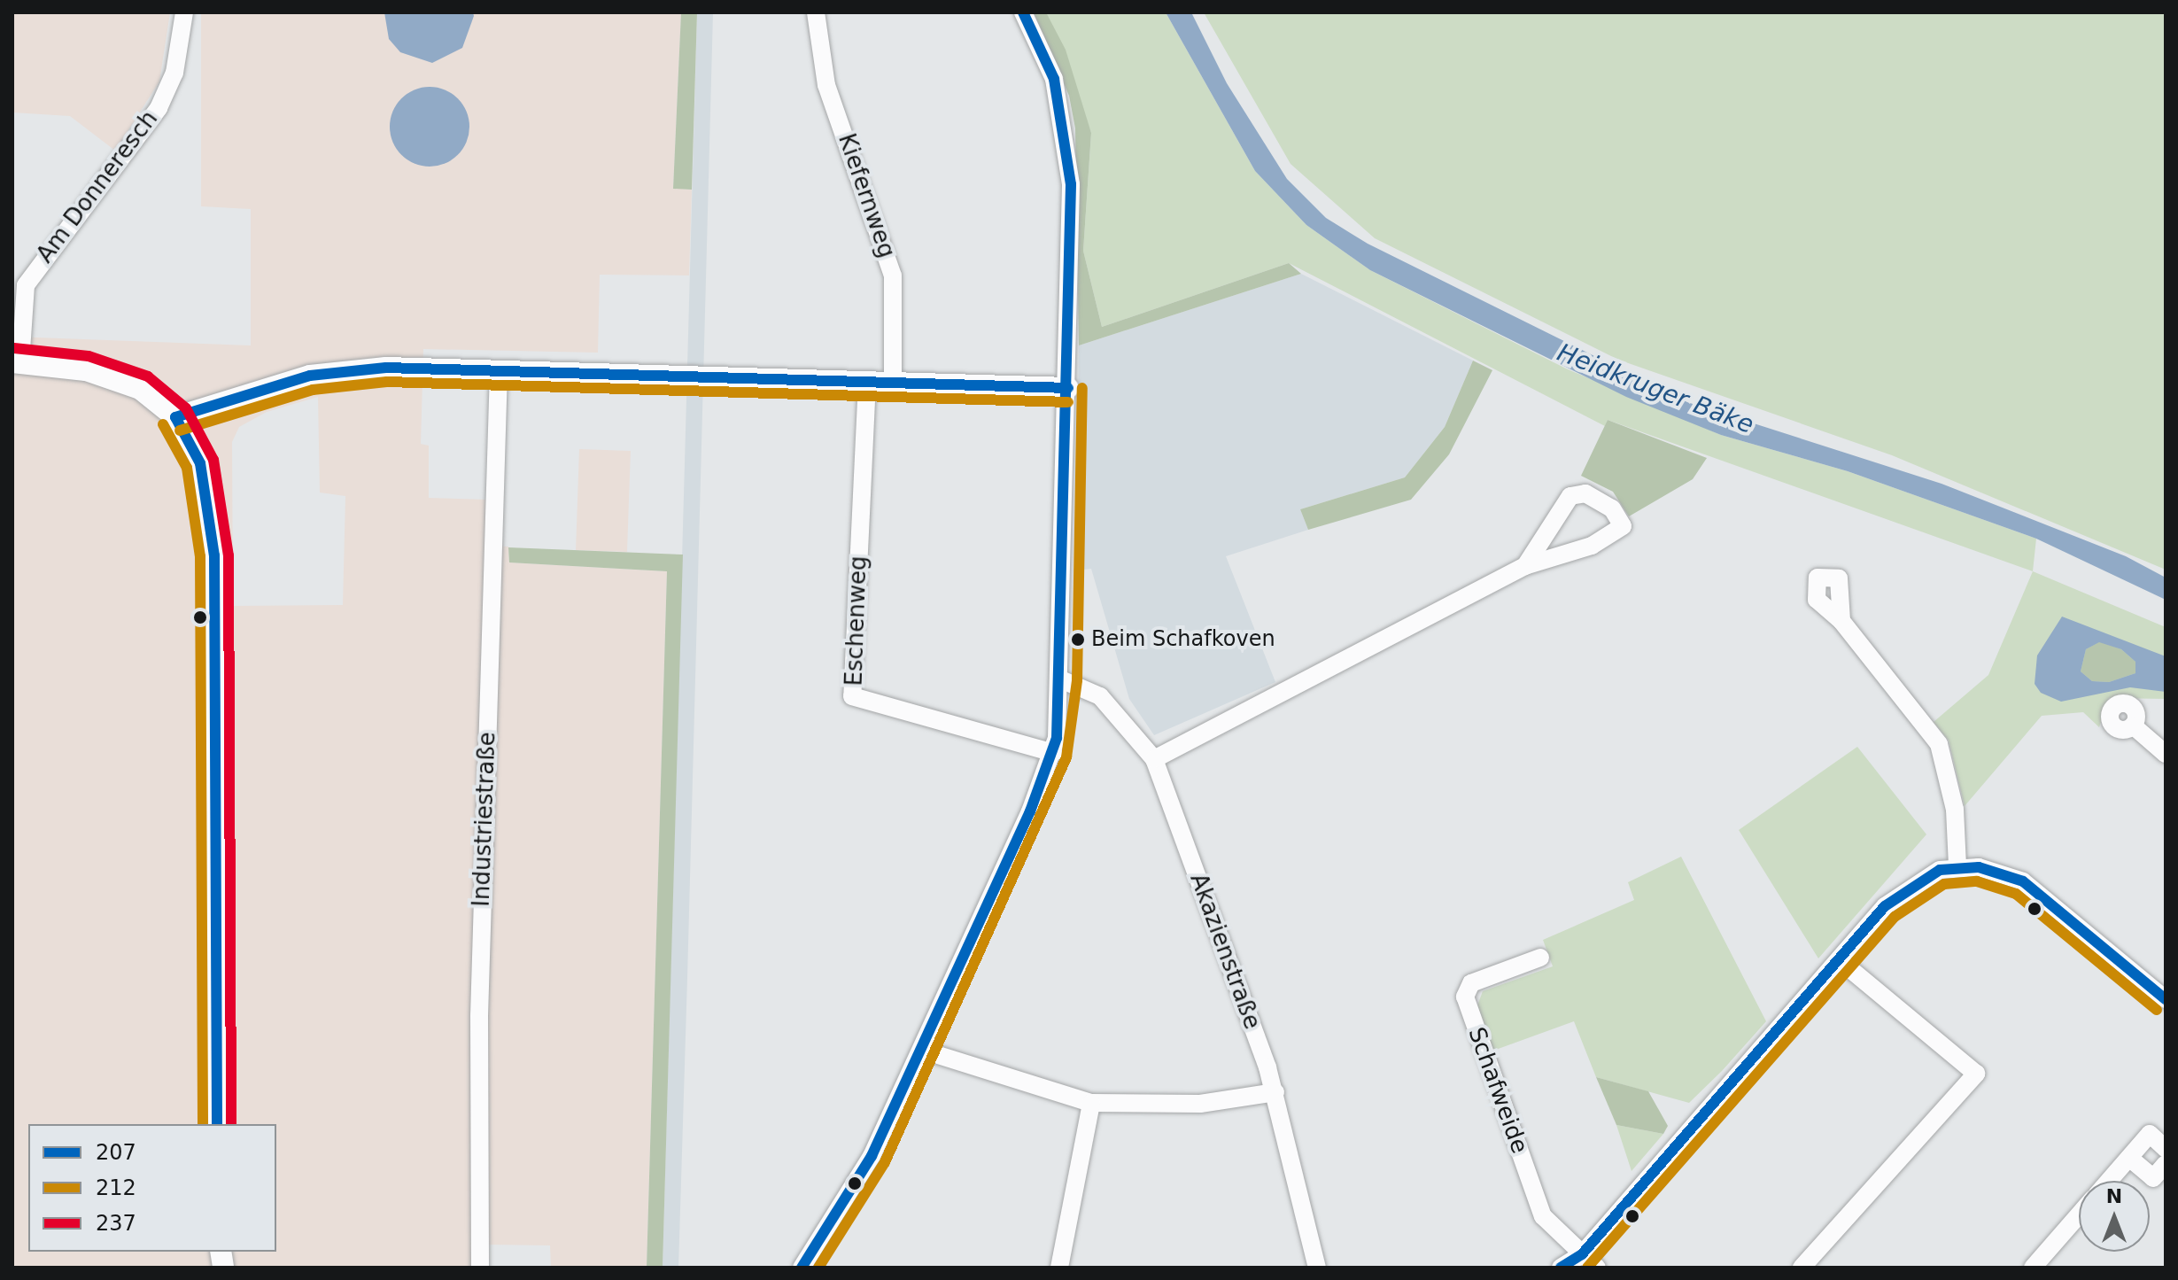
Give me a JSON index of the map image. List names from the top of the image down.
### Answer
{
  "streets": {
    "street": [
      "Am Donneresch",
      "Kiefernweg",
      "Eschenweg",
      "Industriestraße",
      "Akazienstraße",
      "Schafweide"
    ]
  },
  "water": ["Heidkruger Bäke"],
  "places": ["Beim Schafkoven"],
  "lines": ["transit line 207", "transit line 237", "transit line 212"],
  "legend": ["207", "212", "237"],
  "north": "top"
}
